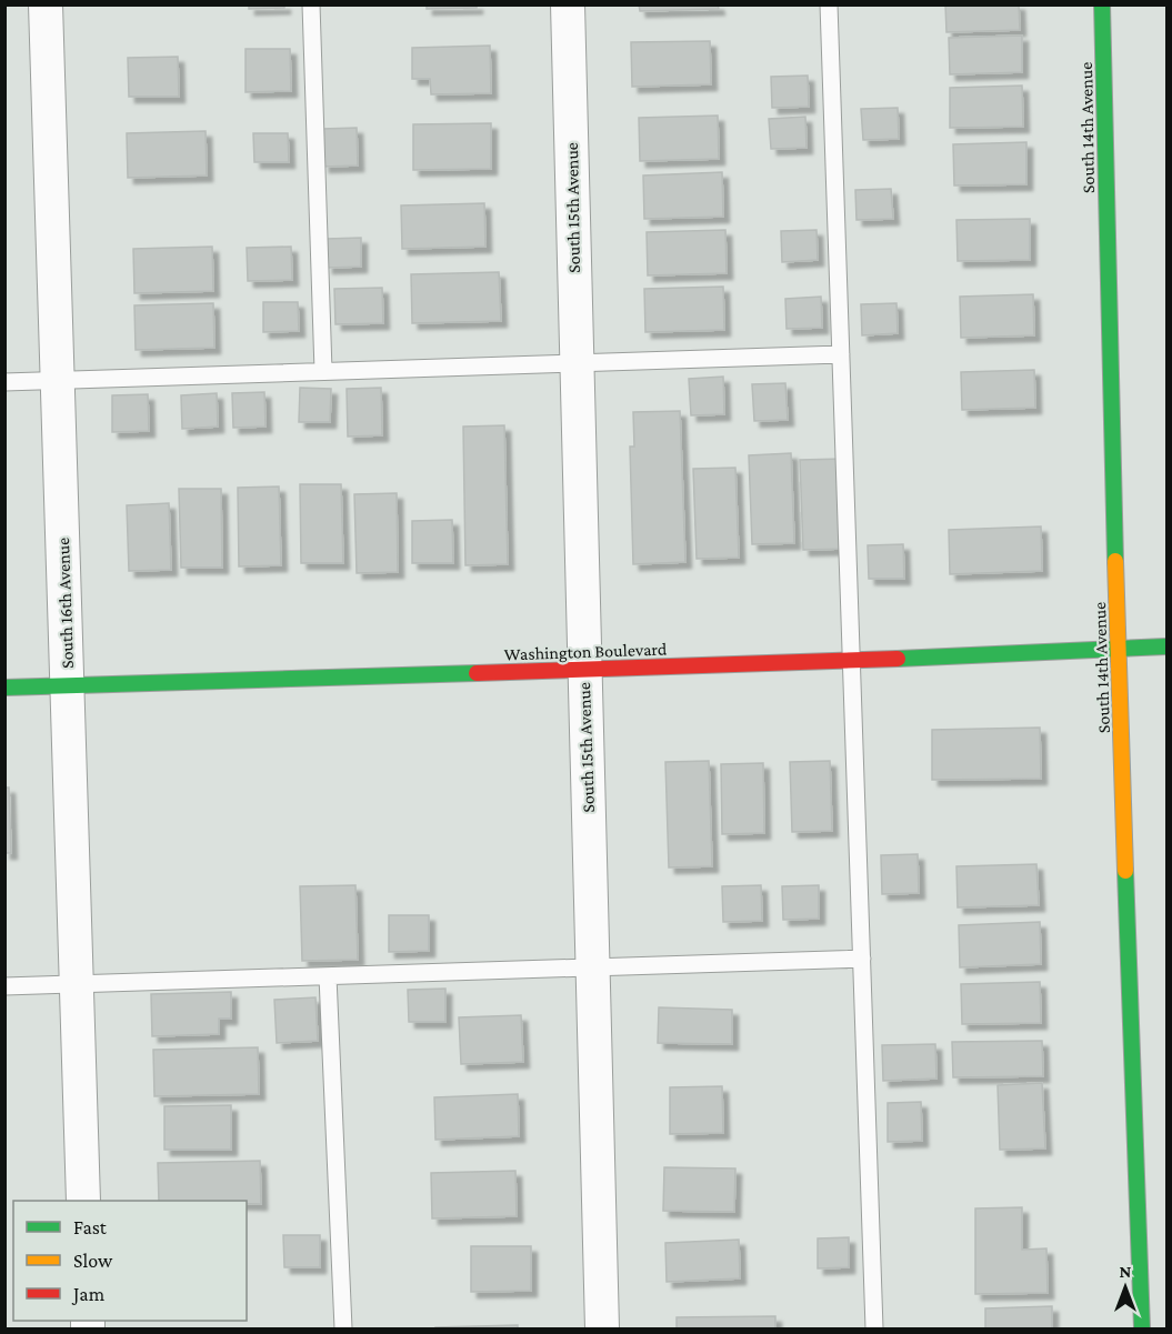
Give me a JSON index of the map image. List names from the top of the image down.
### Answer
{
  "streets": {
    "street": [
      "South 14th Avenue",
      "South 15th Avenue",
      "South 16th Avenue",
      "Washington Boulevard"
    ]
  },
  "crossings": [
    ["South 14th Avenue", "Washington Boulevard"],
    ["South 15th Avenue", "Washington Boulevard"],
    ["South 16th Avenue", "Washington Boulevard"]
  ],
  "legend": ["Fast", "Slow", "Jam"],
  "north": "top"
}
